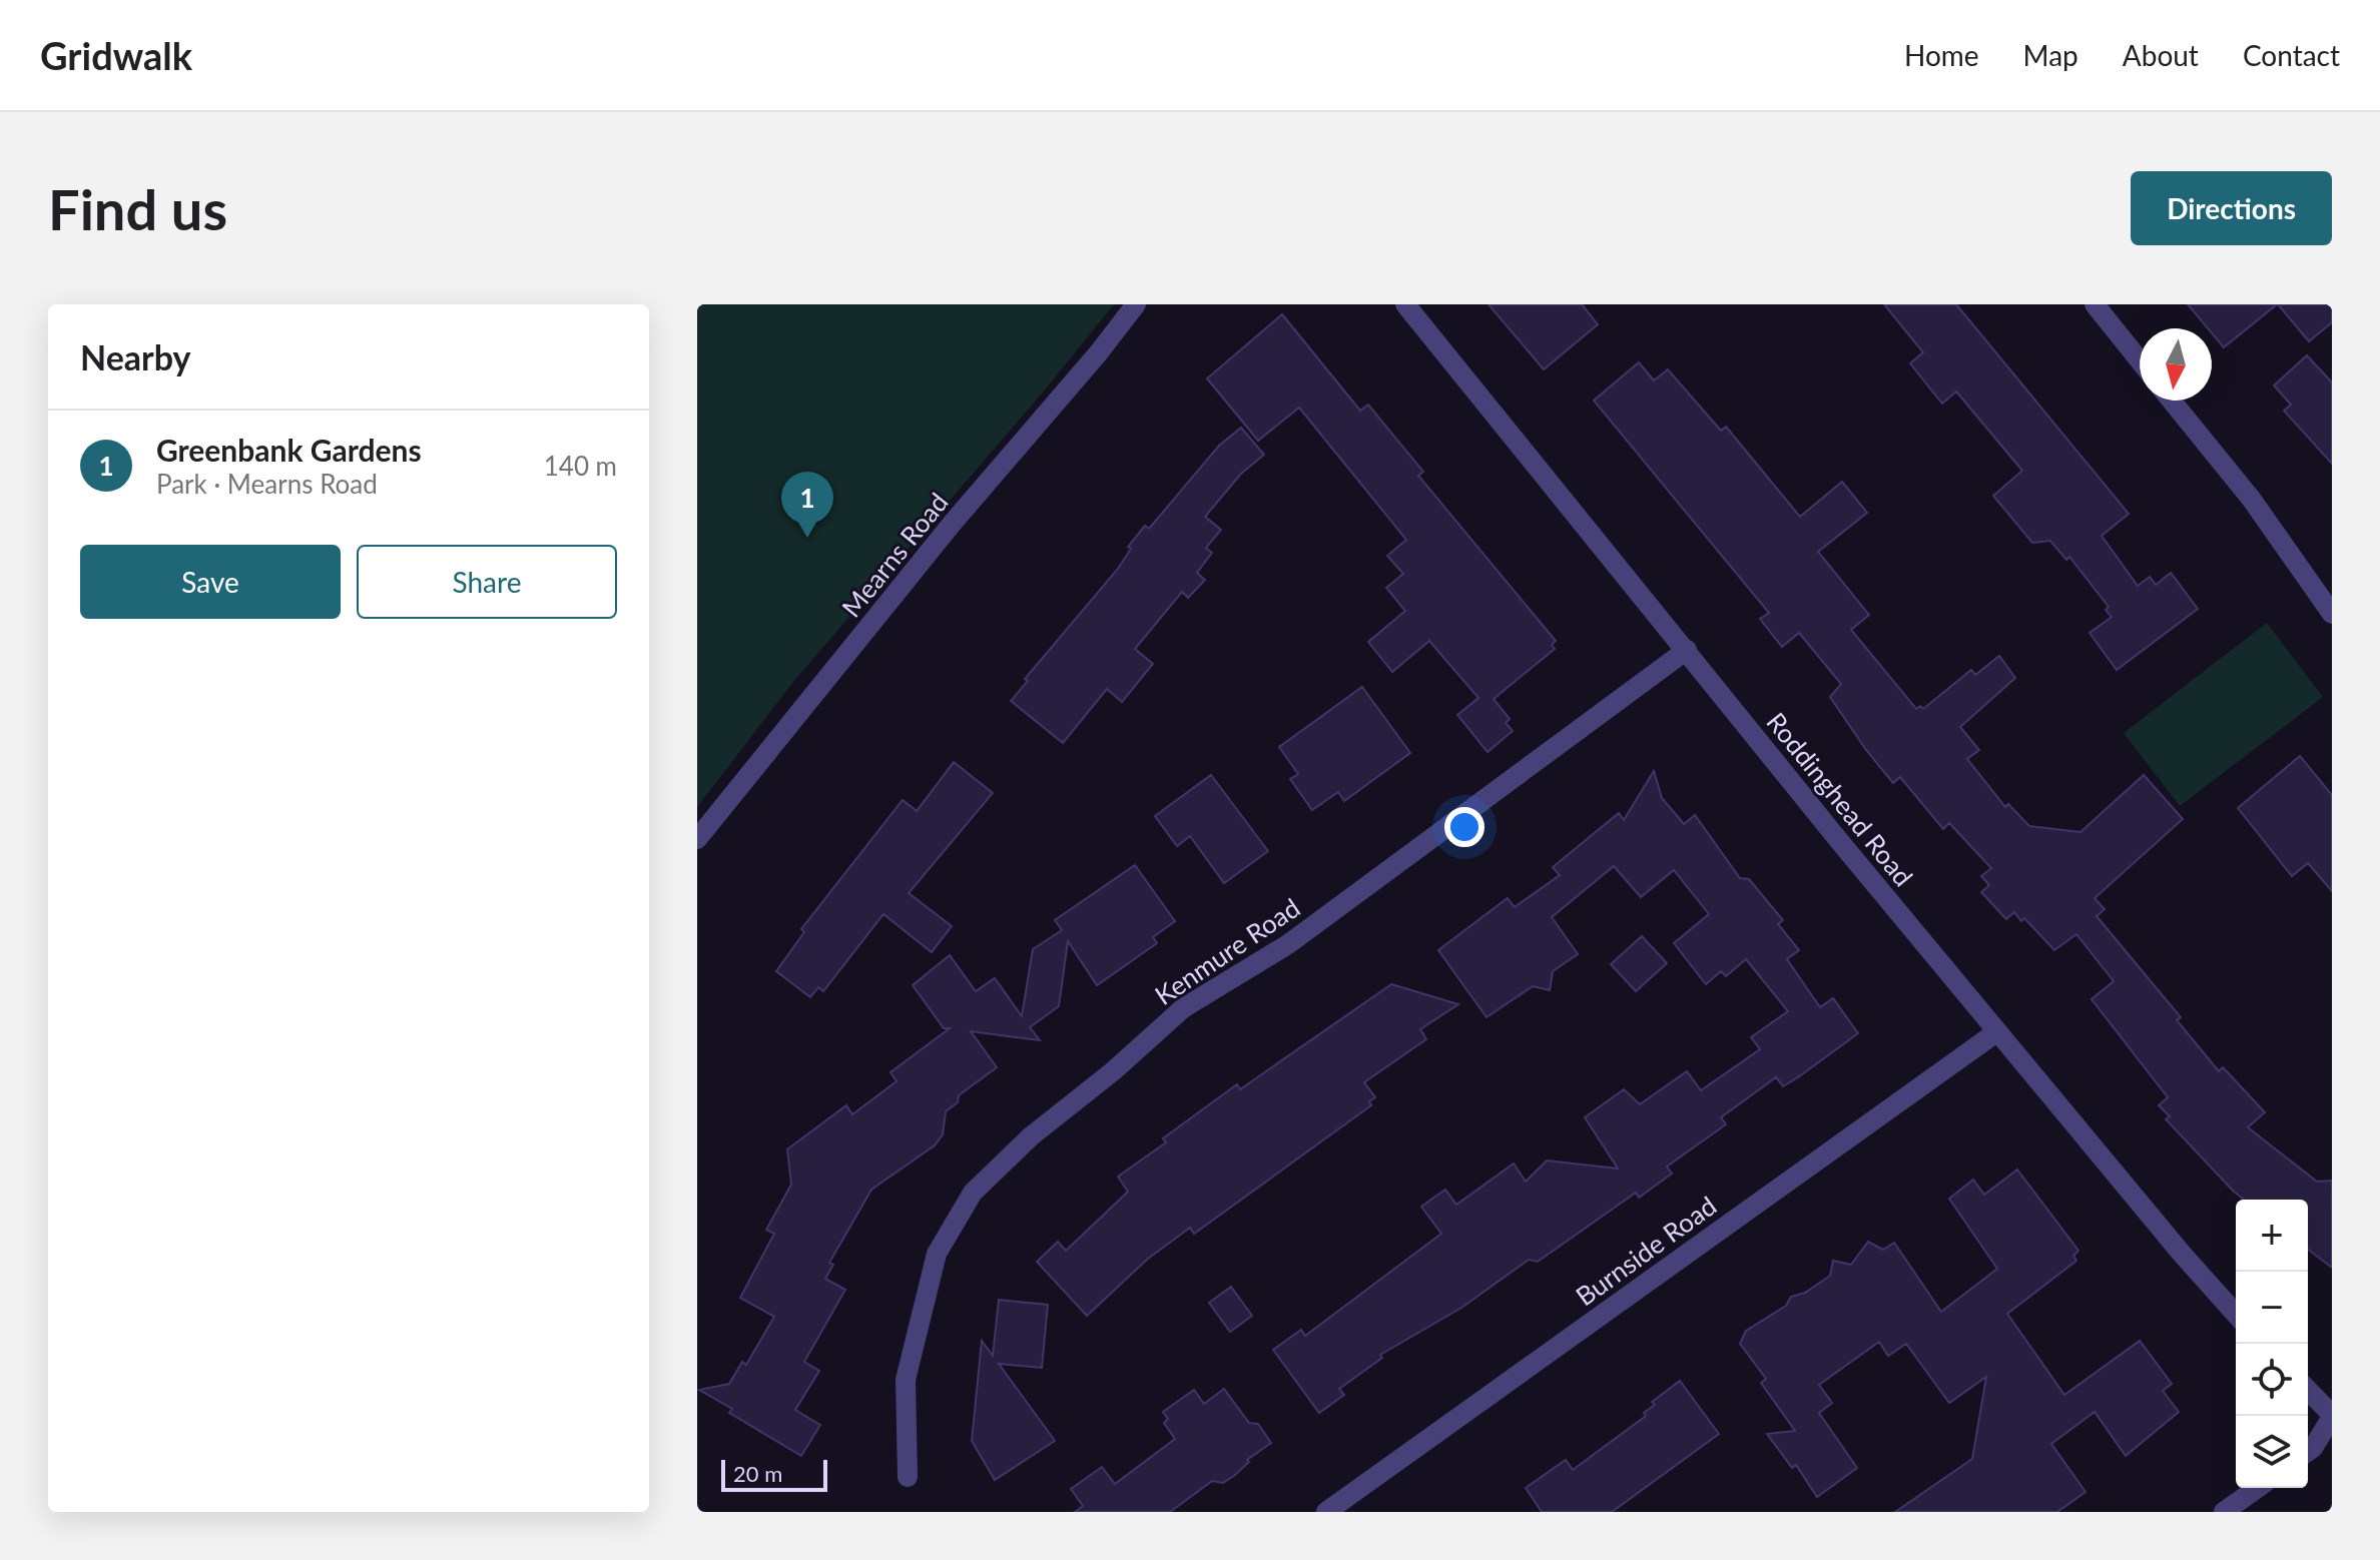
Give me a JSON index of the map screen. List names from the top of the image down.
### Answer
{
  "streets": {
    "street": [
      "Mearns Road",
      "Roddinghead Road",
      "Kenmure Road",
      "Burnside Road"
    ]
  },
  "crossings": [
    ["Roddinghead Road", "Kenmure Road"],
    ["Roddinghead Road", "Burnside Road"]
  ],
  "scale_bar": "20 m",
  "north": "bottom",
  "page": {
    "header": "Gridwalk",
    "nav": [
      "Home",
      "Map",
      "About",
      "Contact"
    ],
    "buttons": [
      "Directions",
      ["Save", "Share"]
    ],
    "title": "Find us",
    "heading": "Nearby",
    "list": [
      {
        "mark": "1",
        "name": "Greenbank Gardens",
        "note": "Park · Mearns Road",
        "value": "140 m"
      }
    ],
    "pins": "1",
    "map_buttons": ["+", "−"],
    "scale": "20 m"
  }
}
